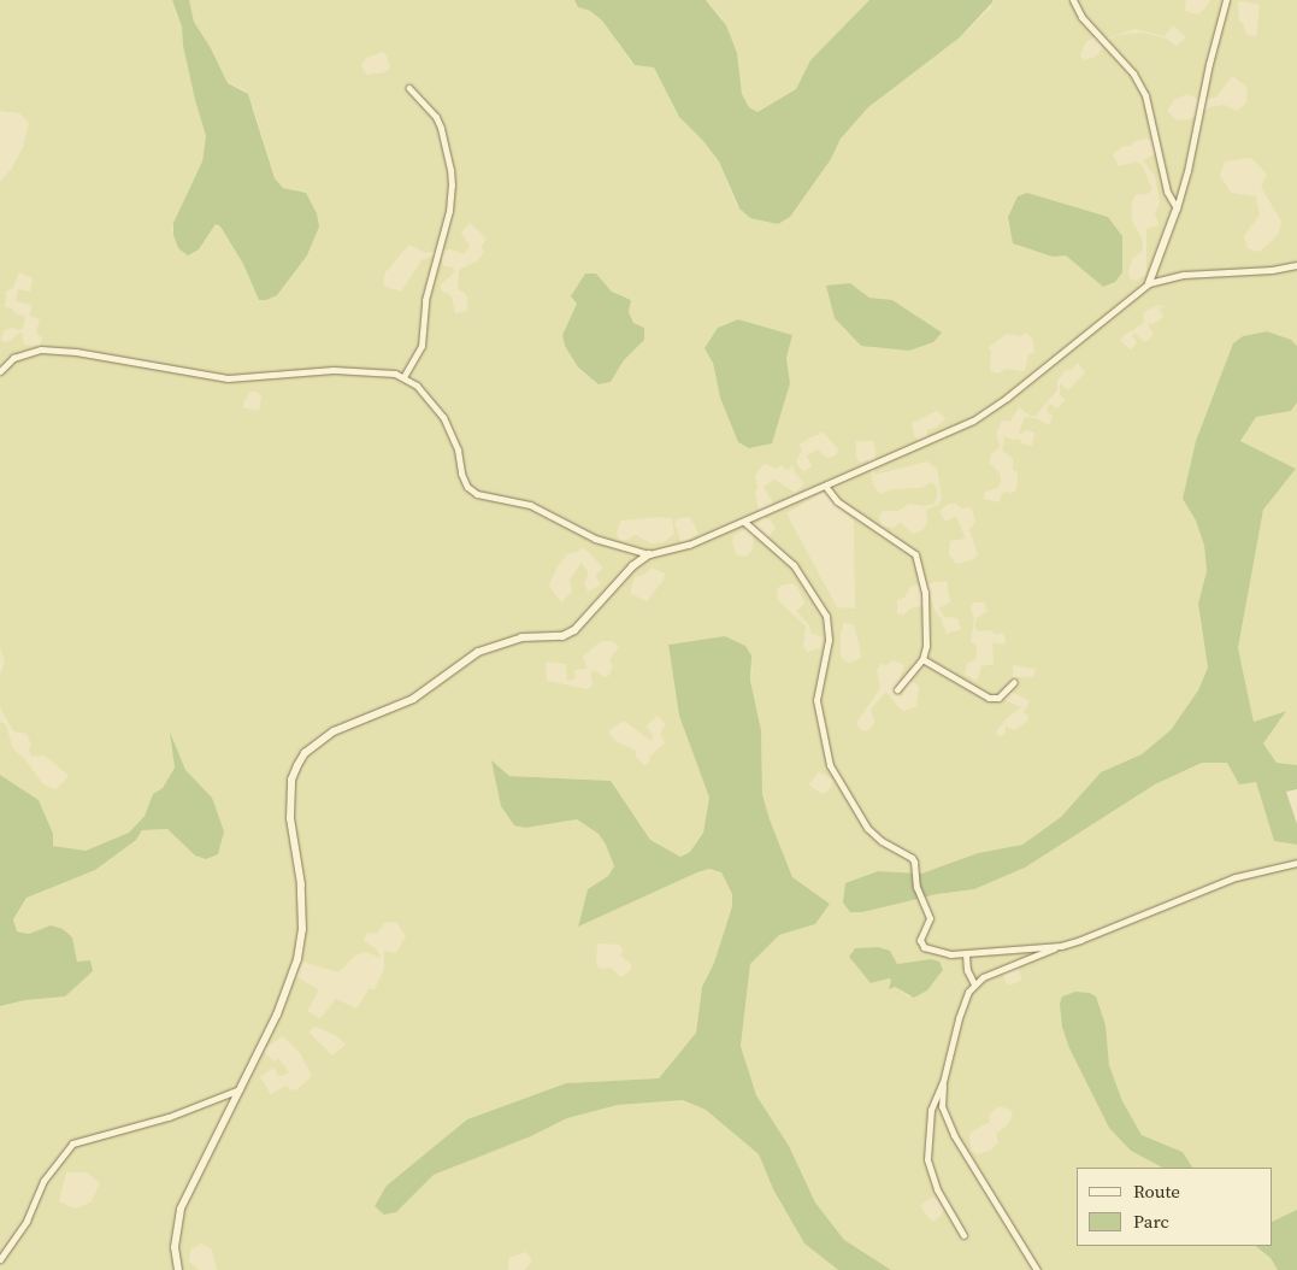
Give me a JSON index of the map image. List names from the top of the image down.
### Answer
{
  "legend": ["Route", "Parc"]
}
